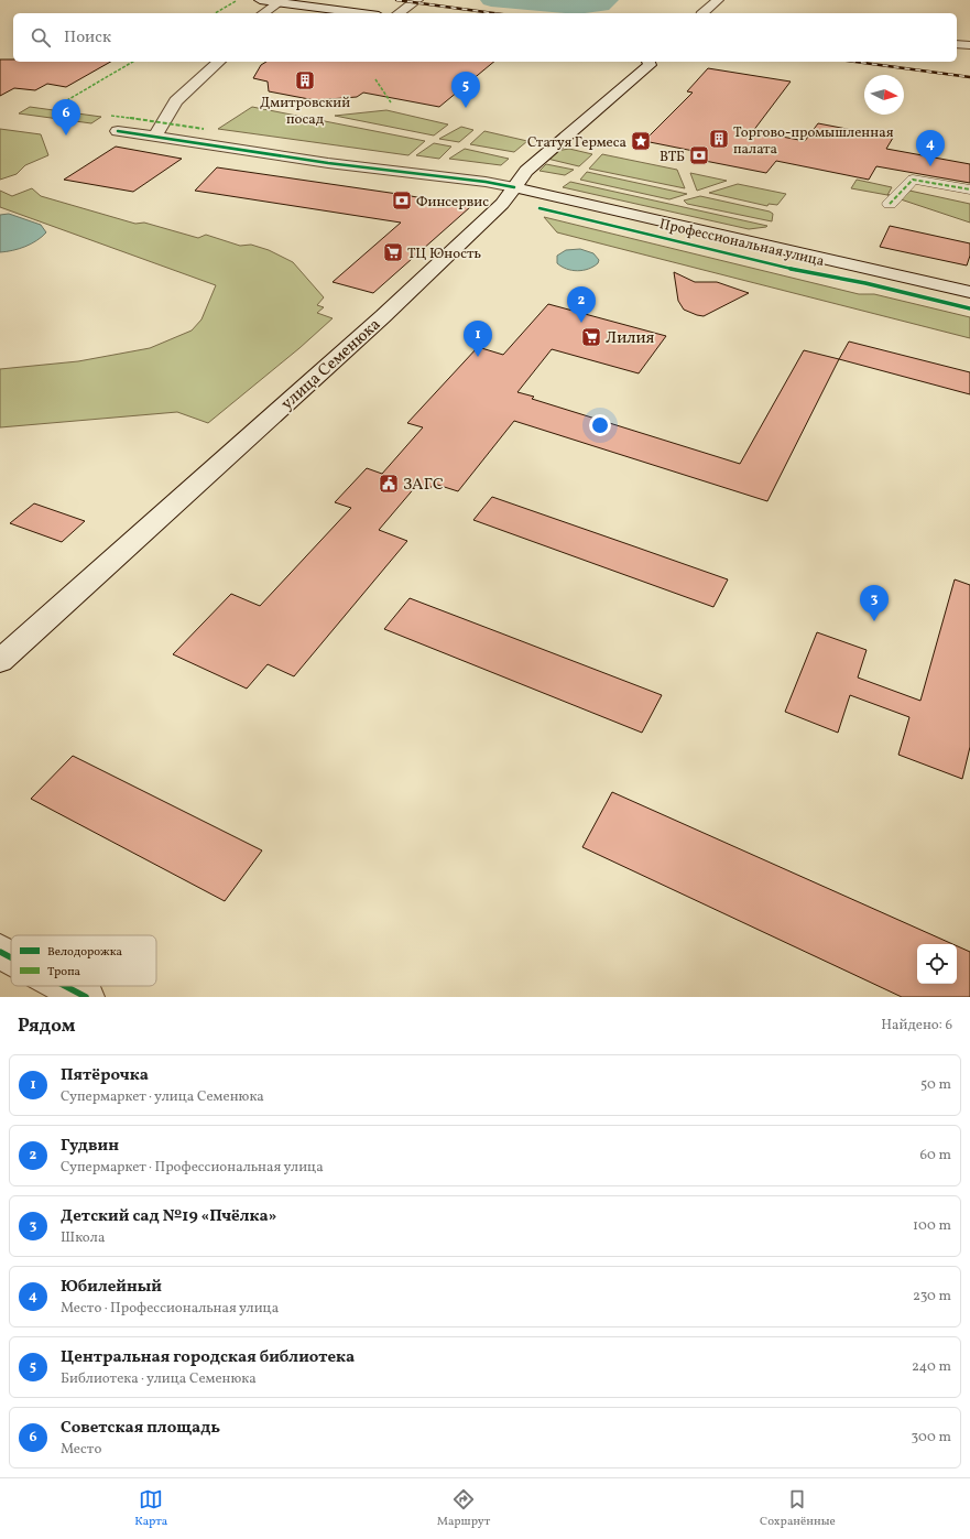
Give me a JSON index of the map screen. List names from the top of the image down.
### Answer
{
  "streets": {
    "main road": ["Профессиональная улица", "улица Семенюка"]
  },
  "crossings": [
    ["Профессиональная улица", "улица Семенюка"]
  ],
  "places": {
    "building": ["Дмитровский посад", "Торгово-промышленная палата"],
    "place": ["Статуя Гермеса"],
    "bank": ["ВТБ", "Финсервис"],
    "supermarket": ["ТЦ Юность", "Лилия"],
    "public building": ["ЗАГС"]
  },
  "legend": ["Велодорожка", "Тропа"],
  "north": "right",
  "page": {
    "search": "Поиск",
    "pins": [
      "5",
      "6",
      "4",
      "2",
      "1",
      "3"
    ],
    "heading": ["Рядом", "Найдено: 6"],
    "list": [
      {
        "mark": "1",
        "name": "Пятёрочка",
        "note": "Супермаркет · улица Семенюка",
        "value": "50 m"
      },
      {
        "mark": "2",
        "name": "Гудвин",
        "note": "Супермаркет · Профессиональная улица",
        "value": "60 m"
      },
      {
        "mark": "3",
        "name": "Детский сад №19 «Пчёлка»",
        "note": "Школа",
        "value": "100 m"
      },
      {
        "mark": "4",
        "name": "Юбилейный",
        "note": "Место · Профессиональная улица",
        "value": "230 m"
      },
      {
        "mark": "5",
        "name": "Центральная городская библиотека",
        "note": "Библиотека · улица Семенюка",
        "value": "240 m"
      },
      {
        "mark": "6",
        "name": "Советская площадь",
        "note": "Место",
        "value": "300 m"
      }
    ],
    "nav": ["Карта", "Маршрут", "Сохранённые"]
  }
}
